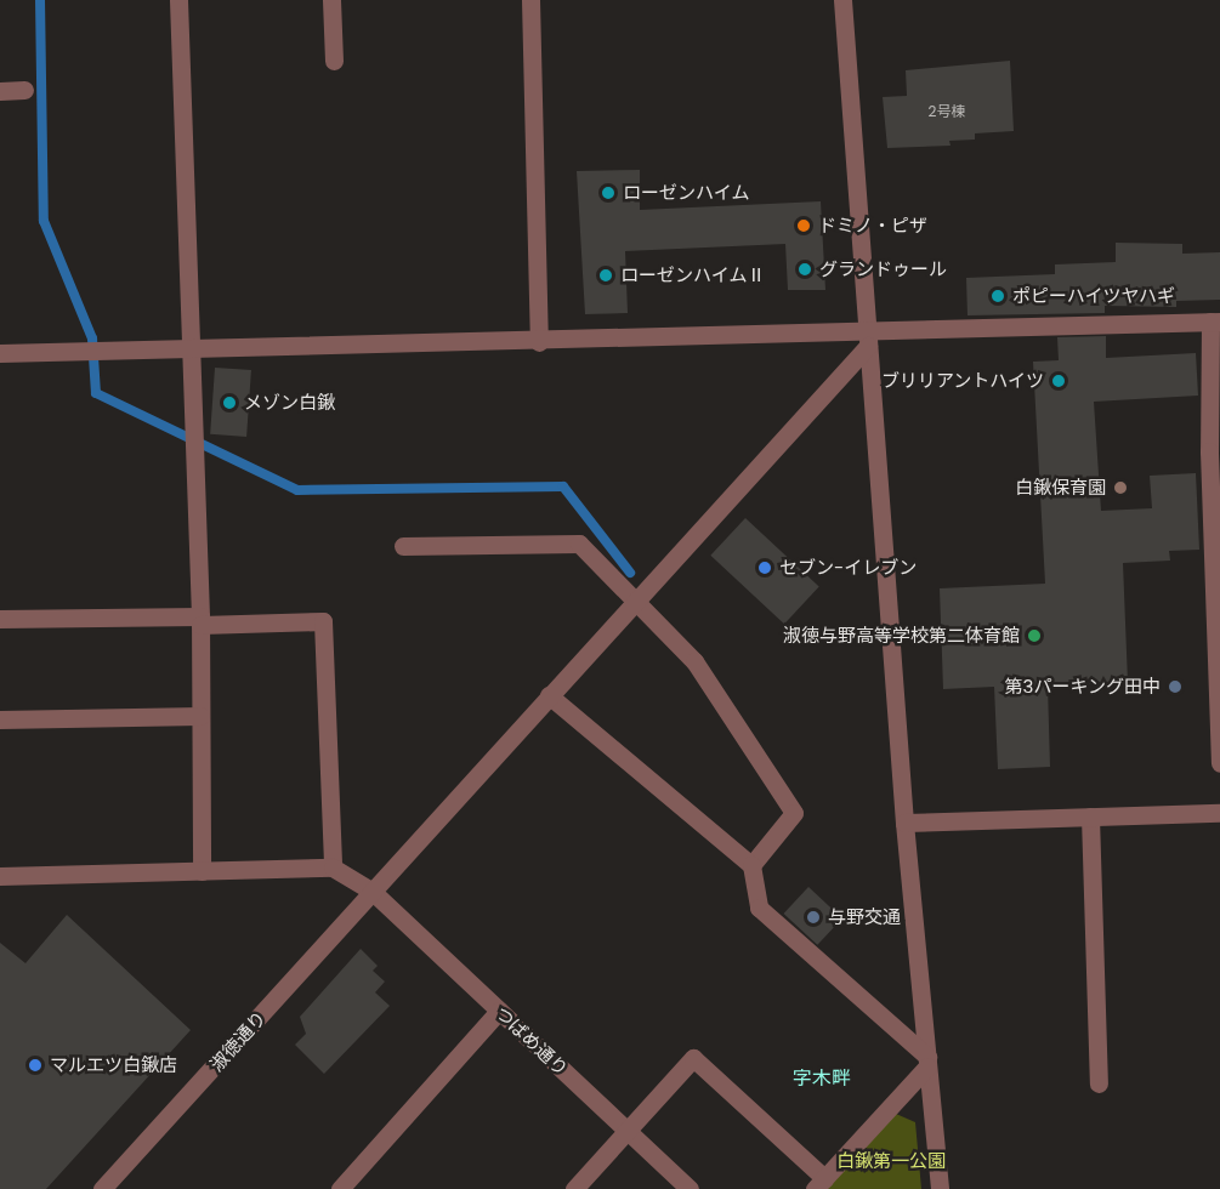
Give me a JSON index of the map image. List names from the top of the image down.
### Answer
{
  "streets": {
    "street": ["淑徳通り", "つばめ通り"]
  },
  "crossings": [
    ["淑徳通り", "つばめ通り"]
  ],
  "districts": ["字木畔"],
  "parks": ["白鍬第一公園"],
  "places": [
    "ローゼンハイム",
    "ドミノ・ピザ",
    "グランドゥール",
    "ローゼンハイムⅡ",
    "ポピーハイツヤハギ",
    "ブリリアントハイツ",
    "メゾン白鍬",
    "白鍬保育園",
    "セブン-イレブン",
    "淑徳与野高等学校第二体育館",
    "第3パーキング田中",
    "与野交通",
    "マルエツ白鍬店"
  ],
  "house_numbers": ["2号棟"]
}
